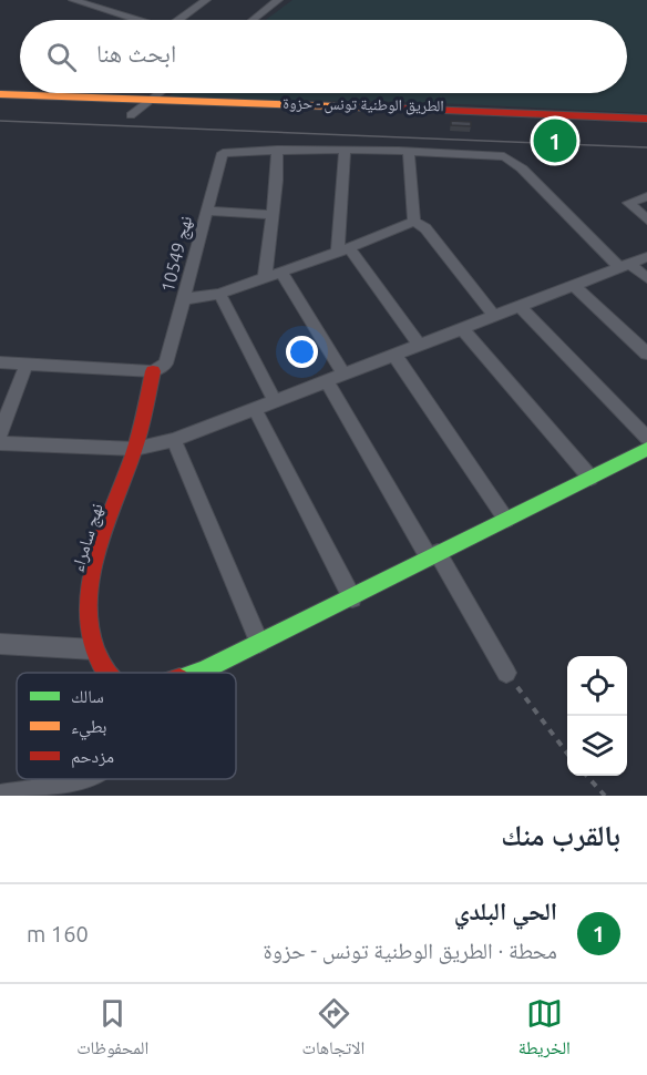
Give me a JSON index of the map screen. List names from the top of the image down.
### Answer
{
  "streets": {
    "main road": ["الطريق الوطنية تونس - حزوة", "نهج 10549", "نهج سامراء"]
  },
  "crossings": [
    ["نهج 10549", "نهج سامراء"]
  ],
  "legend": ["سالك", "بطيء", "مزدحم"],
  "page": {
    "search": "ابحث هنا",
    "pins": "1",
    "heading": "بالقرب منك",
    "list": [
      {
        "mark": "1",
        "name": "الحي البلدي",
        "note": "محطة · الطريق الوطنية تونس - حزوة",
        "value": "160 m"
      }
    ],
    "nav": ["الخريطة", "الاتجاهات", "المحفوظات"]
  }
}
